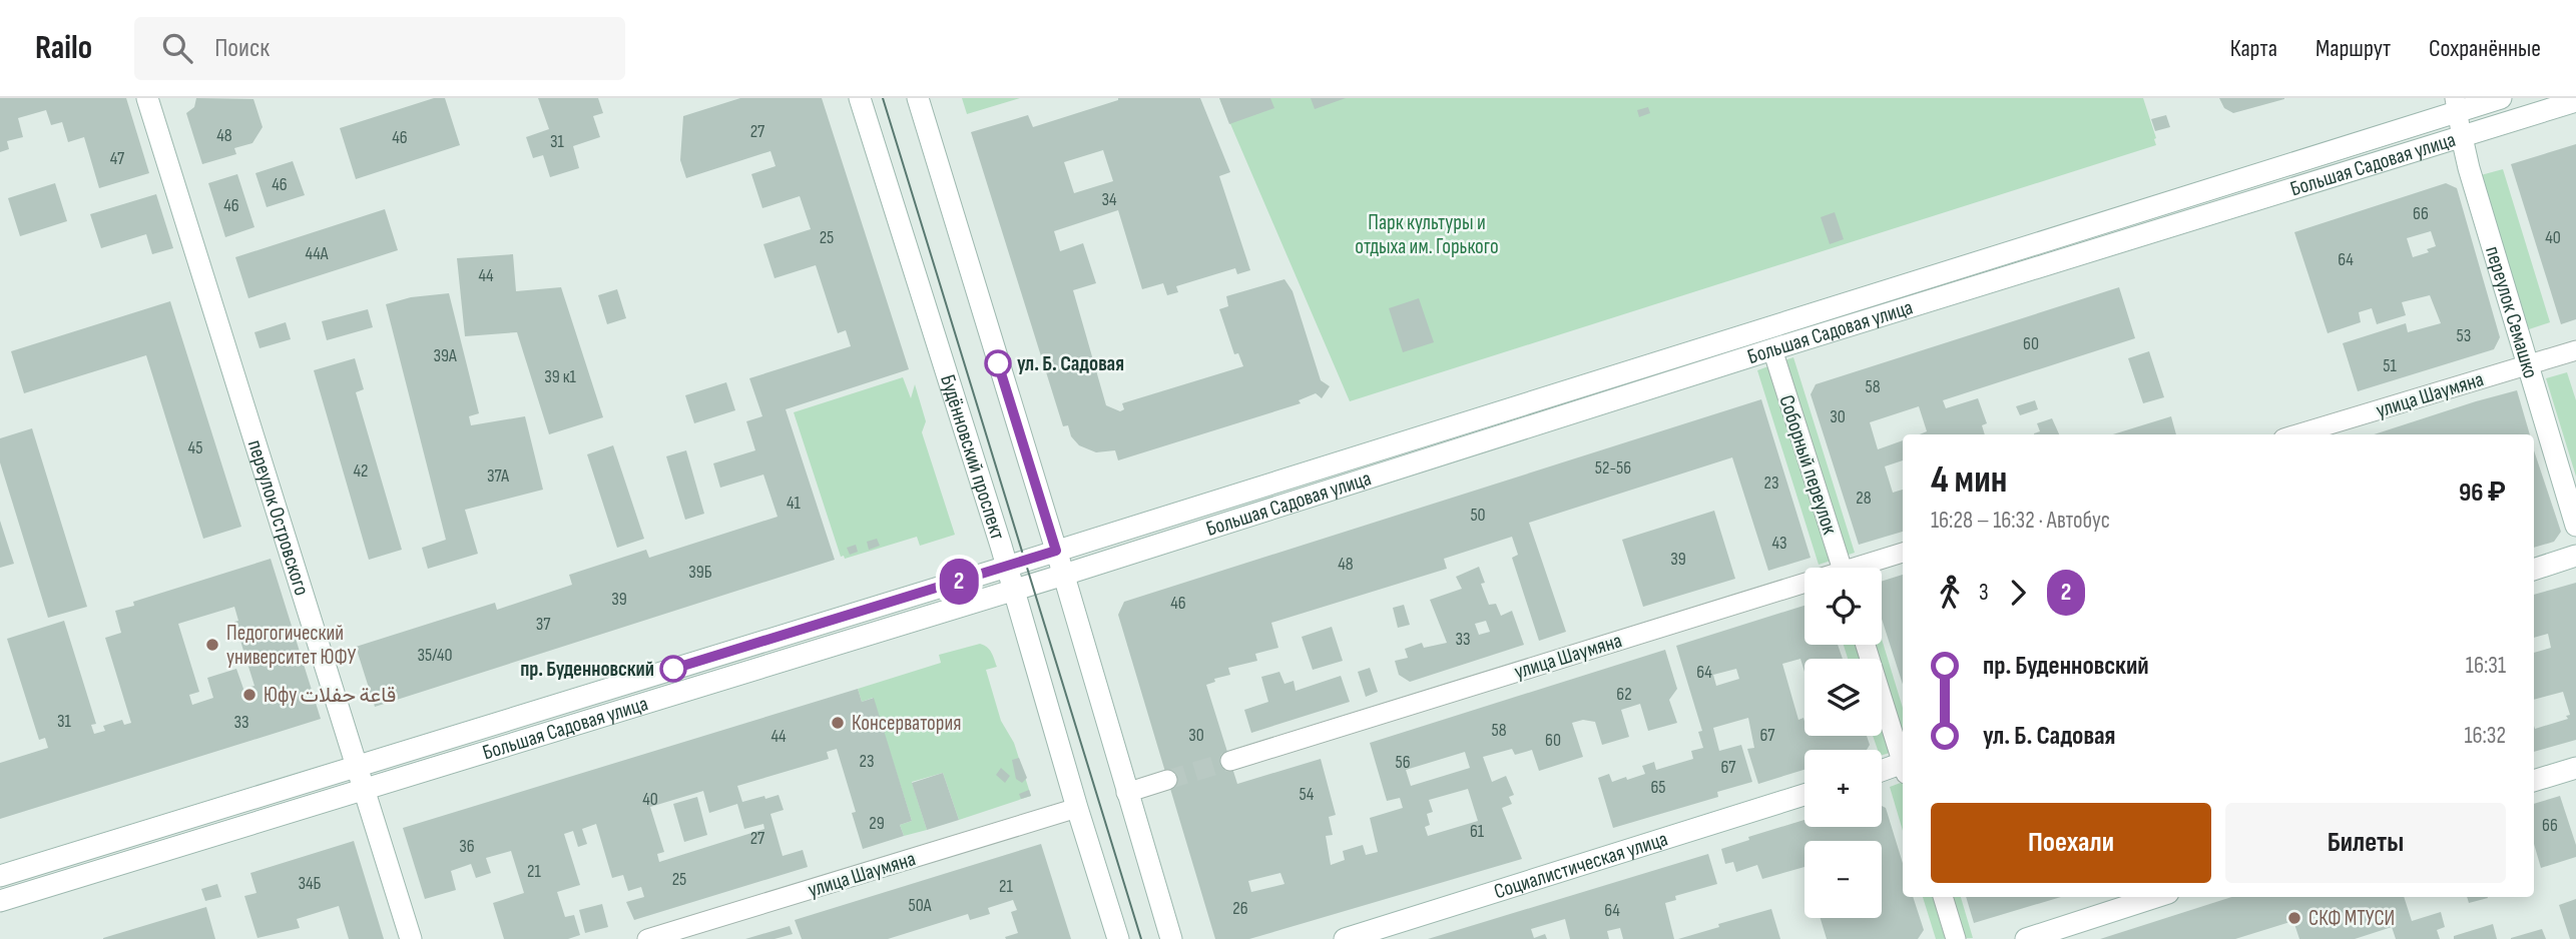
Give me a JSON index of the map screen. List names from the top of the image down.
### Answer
{
  "streets": {
    "main road": [
      "Большая Садовая улица",
      "переулок Семашко",
      "Будённовский проспект",
      "переулок Островского",
      "Социалистическая улица"
    ],
    "street": ["улица Шаумяна", "Соборный переулок"]
  },
  "crossings": [
    ["Большая Садовая улица", "переулок Семашко"],
    ["Большая Садовая улица", "Будённовский проспект"],
    ["Большая Садовая улица", "Соборный переулок"],
    ["Большая Садовая улица", "переулок Островского"],
    ["переулок Семашко", "улица Шаумяна"],
    ["улица Шаумяна", "Будённовский проспект"]
  ],
  "parks": ["Парк культуры и отдыха им. Горького"],
  "places": [
    "ул. Б. Садовая",
    "Педогогический университет ЮФУ",
    "пр. Буденновский",
    "Юфу قاعة حفلات",
    "Консерватория",
    "СКФ МТУСИ"
  ],
  "lines": ["bus line 2"],
  "house_numbers": [
    "27",
    "48",
    "46",
    "31",
    "47",
    "46",
    "34",
    "46",
    "66",
    "25",
    "40",
    "44А",
    "64",
    "44",
    "53",
    "60",
    "39А",
    "51",
    "39 к1",
    "58",
    "30",
    "45",
    "52-56",
    "42",
    "37А",
    "23",
    "28",
    "41",
    "50",
    "43",
    "39",
    "48",
    "39Б",
    "39",
    "46",
    "37",
    "33",
    "35/40",
    "64",
    "62",
    "31",
    "33",
    "58",
    "30",
    "67",
    "44",
    "60",
    "23",
    "56",
    "67",
    "65",
    "54",
    "40",
    "29",
    "66",
    "61",
    "27",
    "36",
    "21",
    "25",
    "34Б",
    "21",
    "50А",
    "26",
    "64"
  ],
  "page": {
    "header": "Railo",
    "search": "Поиск",
    "nav": ["Карта", "Маршрут", "Сохранённые"],
    "on_map": "2",
    "heading": ["4 мин", "16:28 – 16:32 · Автобус", "96 ₽"],
    "legs": ["3", "2"],
    "map_buttons": ["+", "−"],
    "list": [
      {
        "name": "пр. Буденновский",
        "value": "16:31"
      },
      {
        "name": "ул. Б. Садовая",
        "value": "16:32"
      }
    ],
    "buttons": ["Поехали", "Билеты"]
  }
}
